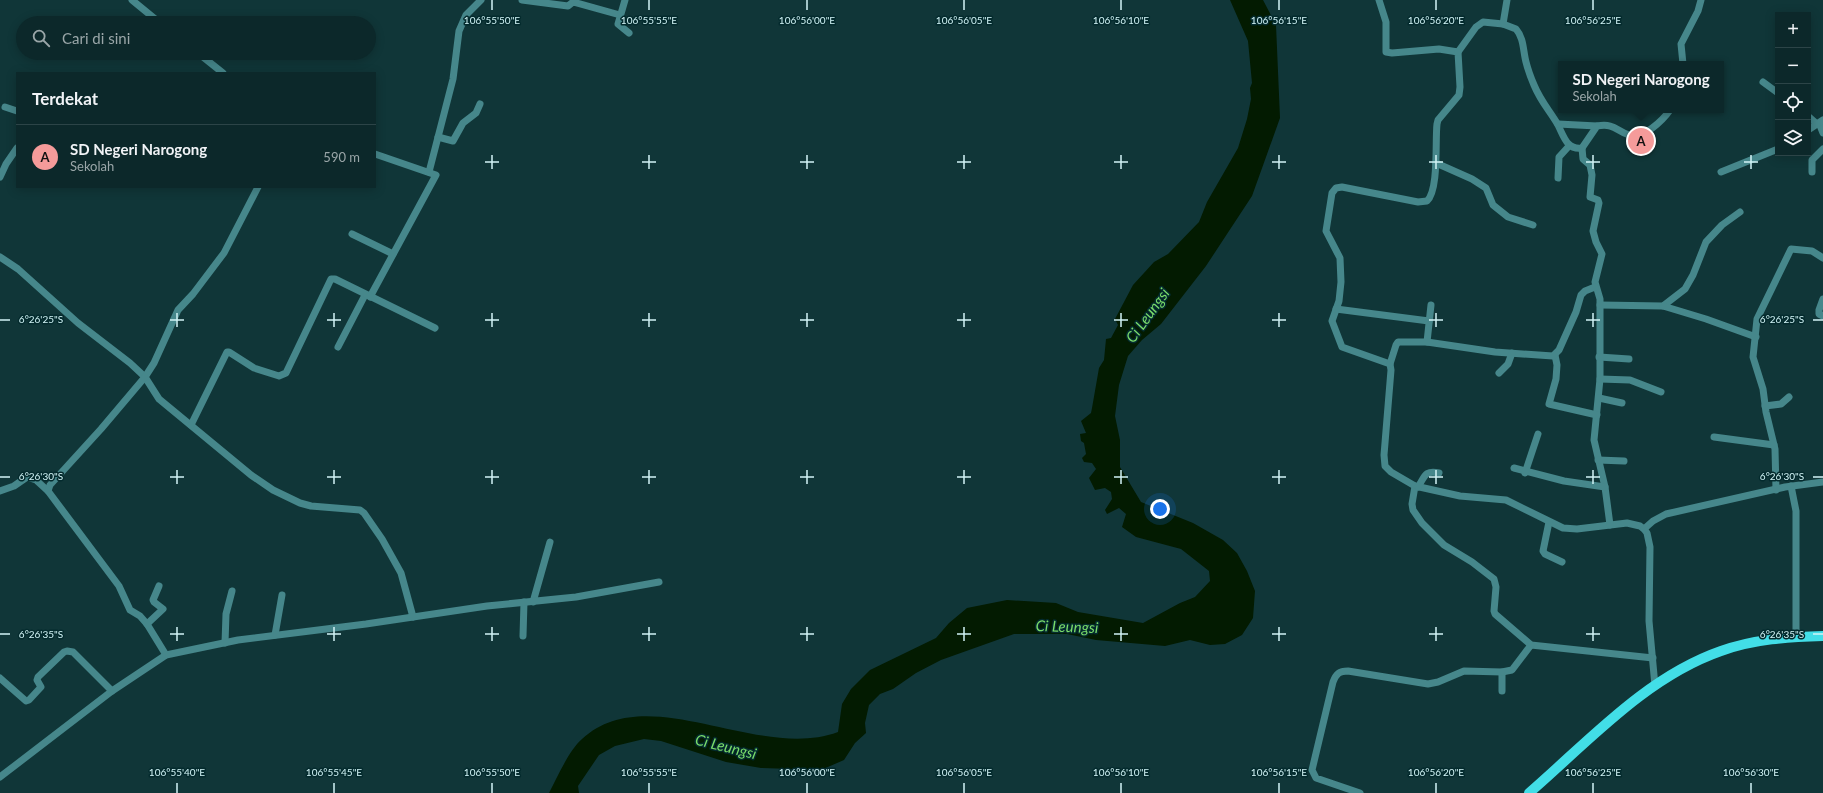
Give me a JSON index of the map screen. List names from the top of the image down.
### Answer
{
  "water": ["Ci Leungsi"],
  "page": {
    "map_buttons": ["+", "−"],
    "search": "Cari di sini",
    "popup": ["SD Negeri Narogong", "Sekolah"],
    "heading": "Terdekat",
    "list": [
      {
        "mark": "A",
        "name": "SD Negeri Narogong",
        "note": "Sekolah",
        "value": "590 m"
      }
    ],
    "pins": "A"
  },
  "coordinates": [
    "106°55'50\"E",
    "106°55'55\"E",
    "106°56'00\"E",
    "106°56'05\"E",
    "106°56'10\"E",
    "106°56'15\"E",
    "106°56'20\"E",
    "106°56'25\"E",
    "6°26'25\"S",
    "6°26'30\"S",
    "6°26'35\"S",
    "106°55'40\"E",
    "106°55'45\"E",
    "106°56'30\"E"
  ]
}
